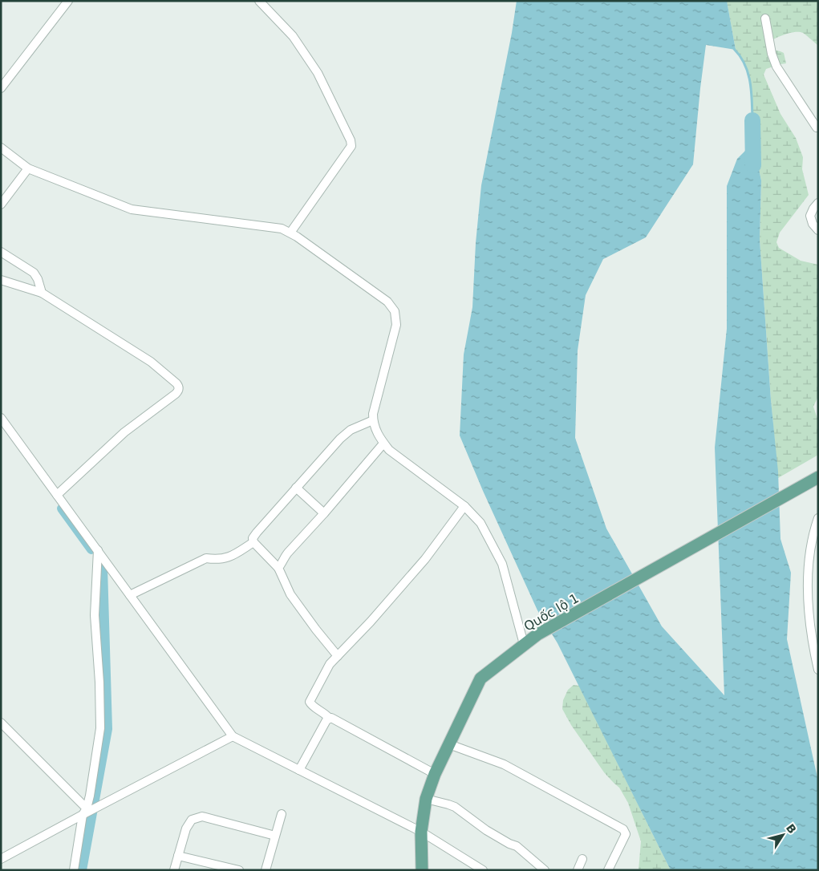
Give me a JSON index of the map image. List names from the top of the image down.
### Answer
{
  "streets": {
    "main road": ["Quốc lộ 1"]
  },
  "north": "top right"
}
